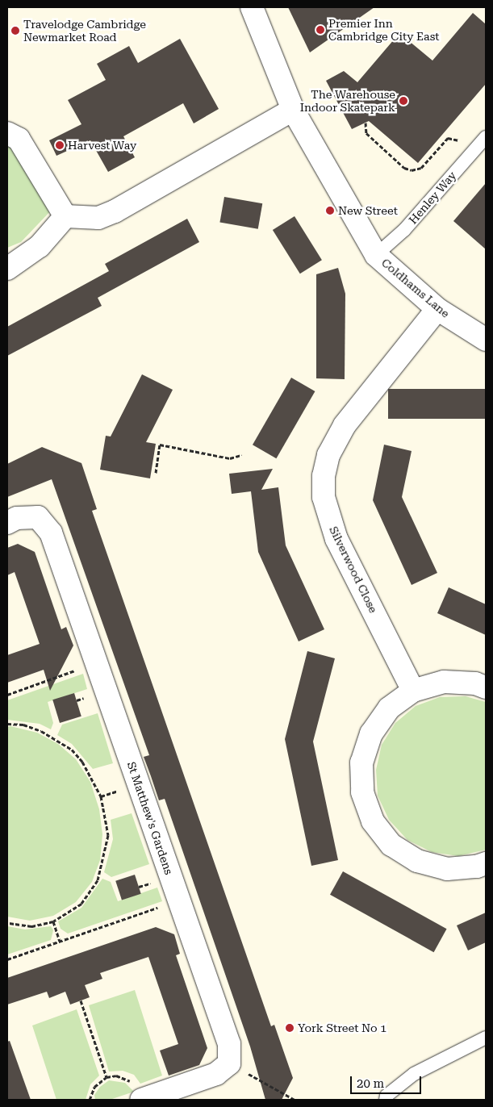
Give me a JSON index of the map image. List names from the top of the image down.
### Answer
{
  "streets": {
    "street": ["Coldhams Lane", "Silverwood Close", "St Matthew's Gardens"],
    "lane": ["Henley Way"]
  },
  "crossings": [
    ["Henley Way", "Coldhams Lane"],
    ["Coldhams Lane", "Silverwood Close"]
  ],
  "places": [
    "Premier Inn Cambridge City East",
    "Travelodge Cambridge Newmarket Road",
    "The Warehouse Indoor Skatepark",
    "Harvest Way",
    "New Street",
    "York Street No 1"
  ],
  "scale_bar": "20 m"
}
